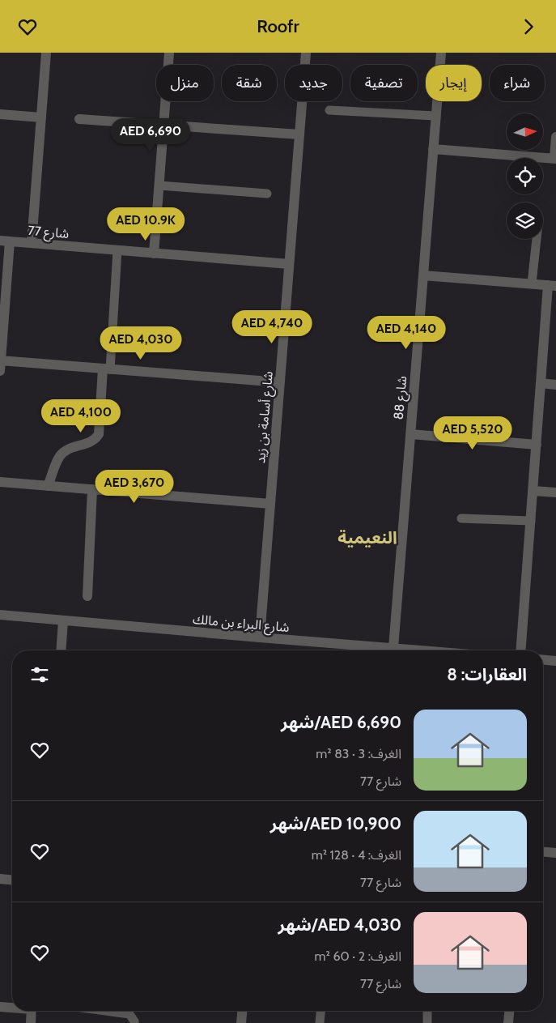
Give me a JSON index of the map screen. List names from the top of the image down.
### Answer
{
  "streets": {
    "street": [
      "شارع 77",
      "شارع 88",
      "شارع أسامة بن زيد",
      "شارع البراء بن مالك"
    ]
  },
  "crossings": [
    ["شارع 77", "شارع أسامة بن زيد"],
    ["شارع 88", "شارع البراء بن مالك"],
    ["شارع أسامة بن زيد", "شارع البراء بن مالك"]
  ],
  "districts": ["النعيمية"],
  "north": "right",
  "page": {
    "header": "Roofr",
    "chip": [
      "شراء",
      "إيجار",
      "تصفية",
      "جديد",
      "شقة",
      "منزل"
    ],
    "price": [
      "AED 6,690",
      "AED 10.9K",
      "AED 4,740",
      "AED 4,140",
      "AED 4,030",
      "AED 4,100",
      "AED 5,520",
      "AED 3,670"
    ],
    "heading": "العقارات: 8",
    "list": [
      {
        "name": "AED 6,690/شهر",
        "note": "الغرف: 3 · 83 m² · شارع 77"
      },
      {
        "name": "AED 10,900/شهر",
        "note": "الغرف: 4 · 128 m² · شارع 77"
      },
      {
        "name": "AED 4,030/شهر",
        "note": "الغرف: 2 · 60 m² · شارع 77"
      }
    ]
  }
}
